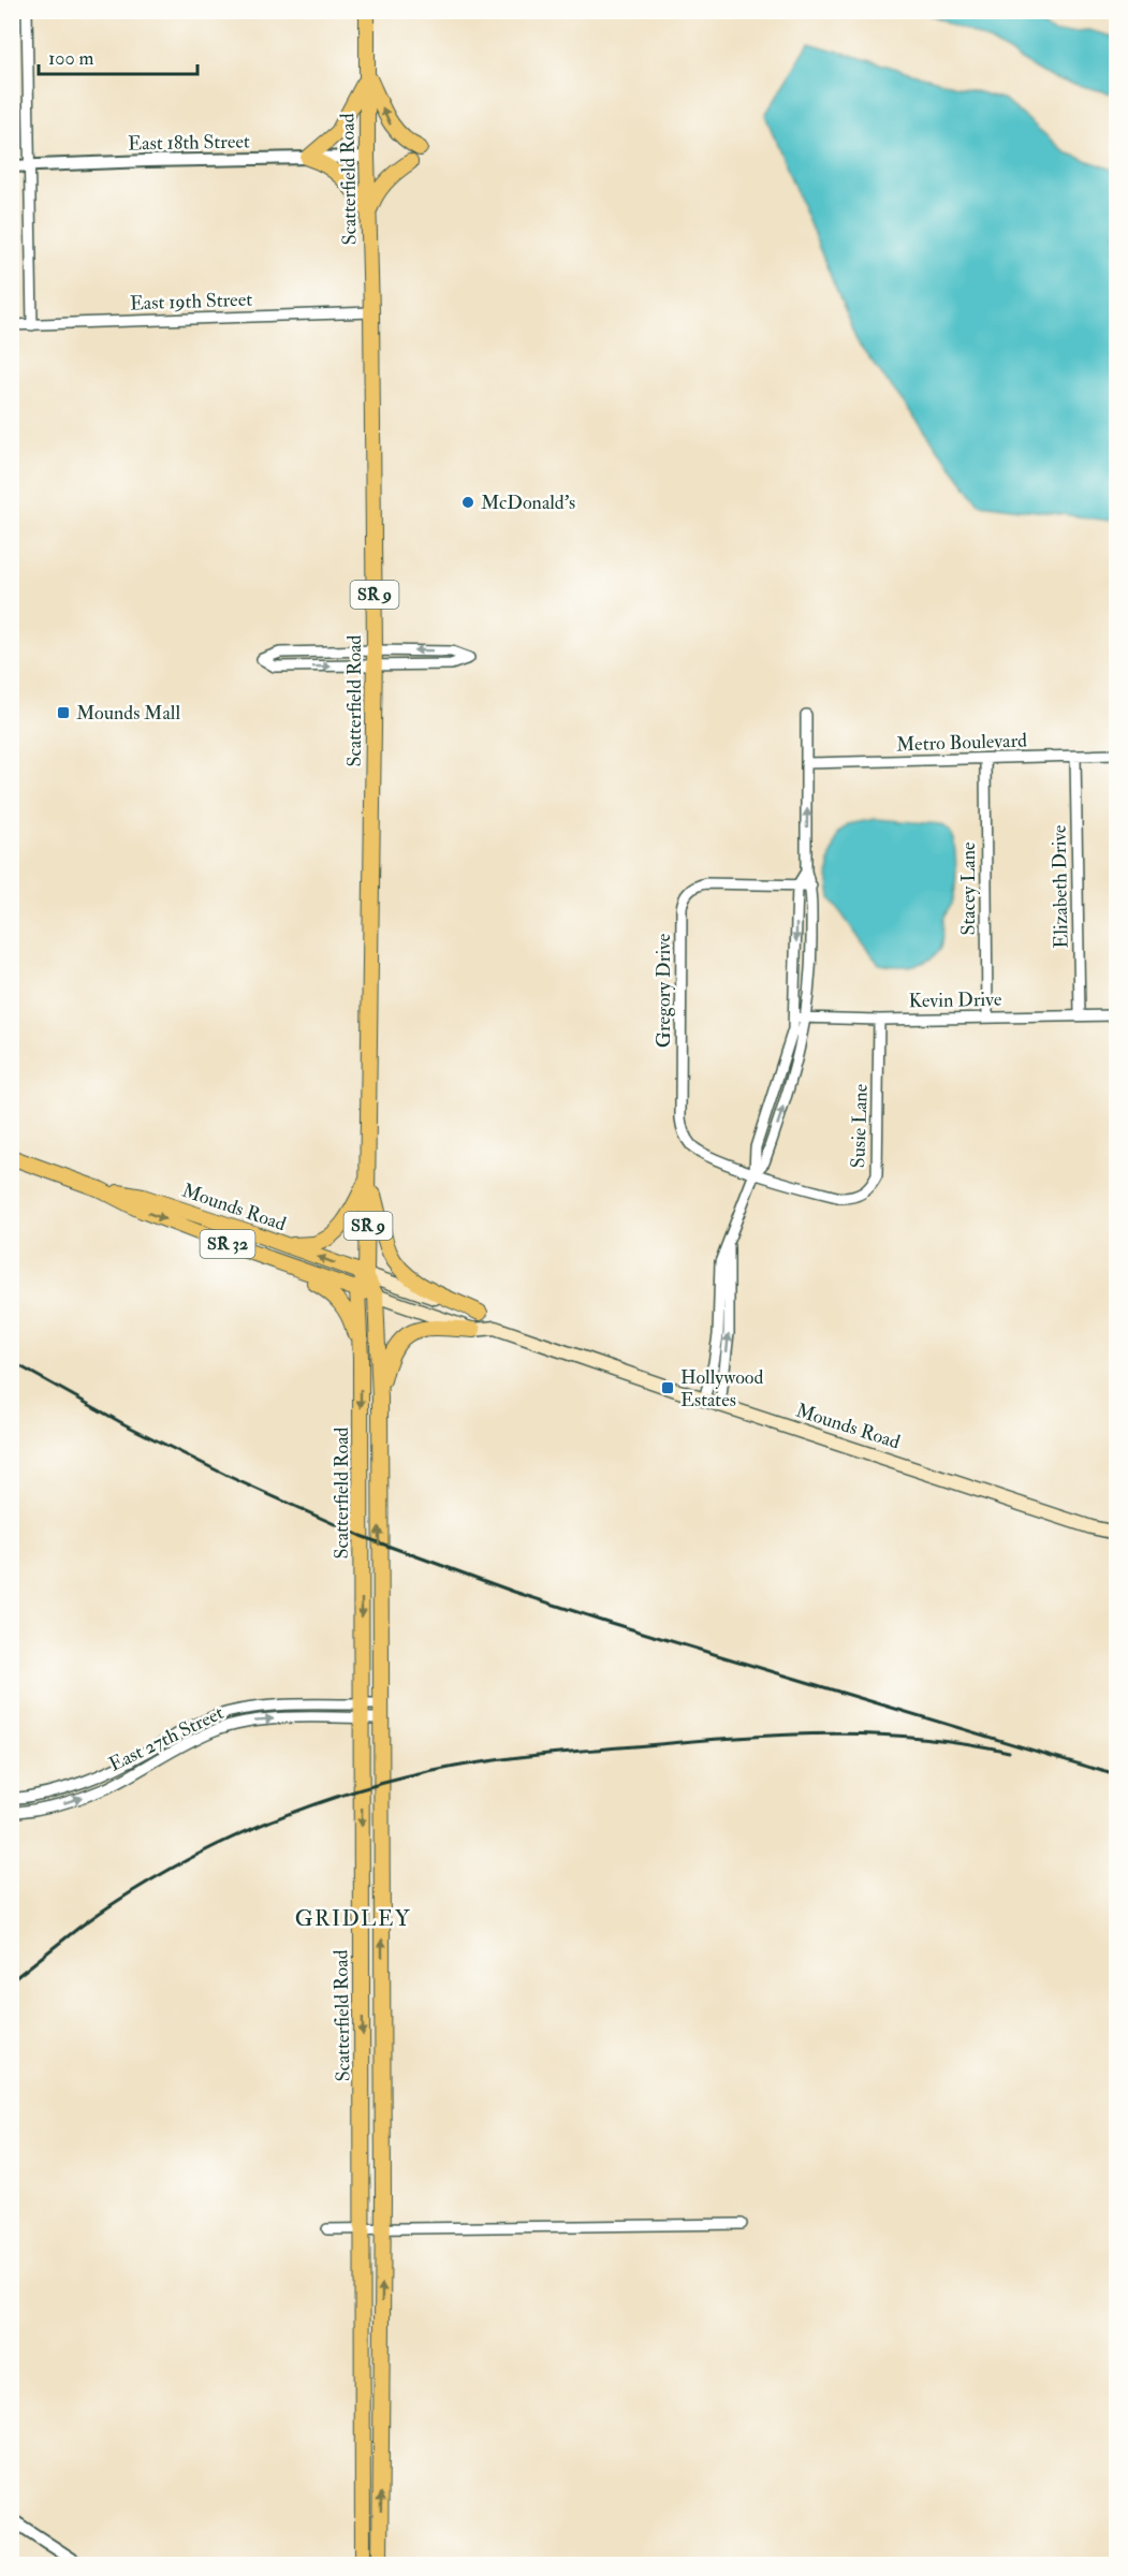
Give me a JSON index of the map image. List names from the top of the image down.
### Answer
{
  "streets": {
    "main road": [
      "Scatterfield Road",
      "SR 9",
      "Mounds Road",
      "SR 32"
    ],
    "street": [
      "East 18th Street",
      "East 19th Street",
      "Metro Boulevard",
      "Elizabeth Drive",
      "Stacey Lane",
      "Gregory Drive",
      "Kevin Drive",
      "Susie Lane",
      "East 27th Street"
    ]
  },
  "crossings": [
    ["East 18th Street", "Scatterfield Road"],
    ["Scatterfield Road", "East 19th Street"],
    ["Scatterfield Road", "Mounds Road"],
    ["Scatterfield Road", "SR 32"],
    ["Scatterfield Road", "East 27th Street"],
    ["Metro Boulevard", "Elizabeth Drive"],
    ["Metro Boulevard", "Stacey Lane"],
    ["Elizabeth Drive", "Kevin Drive"],
    ["Stacey Lane", "Kevin Drive"],
    ["Gregory Drive", "Susie Lane"],
    ["Kevin Drive", "Susie Lane"],
    ["Mounds Road", "SR 32"]
  ],
  "districts": ["GRIDLEY"],
  "places": {
    "other": ["McDonald's"],
    "transit": ["Mounds Mall", "Hollywood Estates"]
  },
  "scale_bar": "100 m"
}
